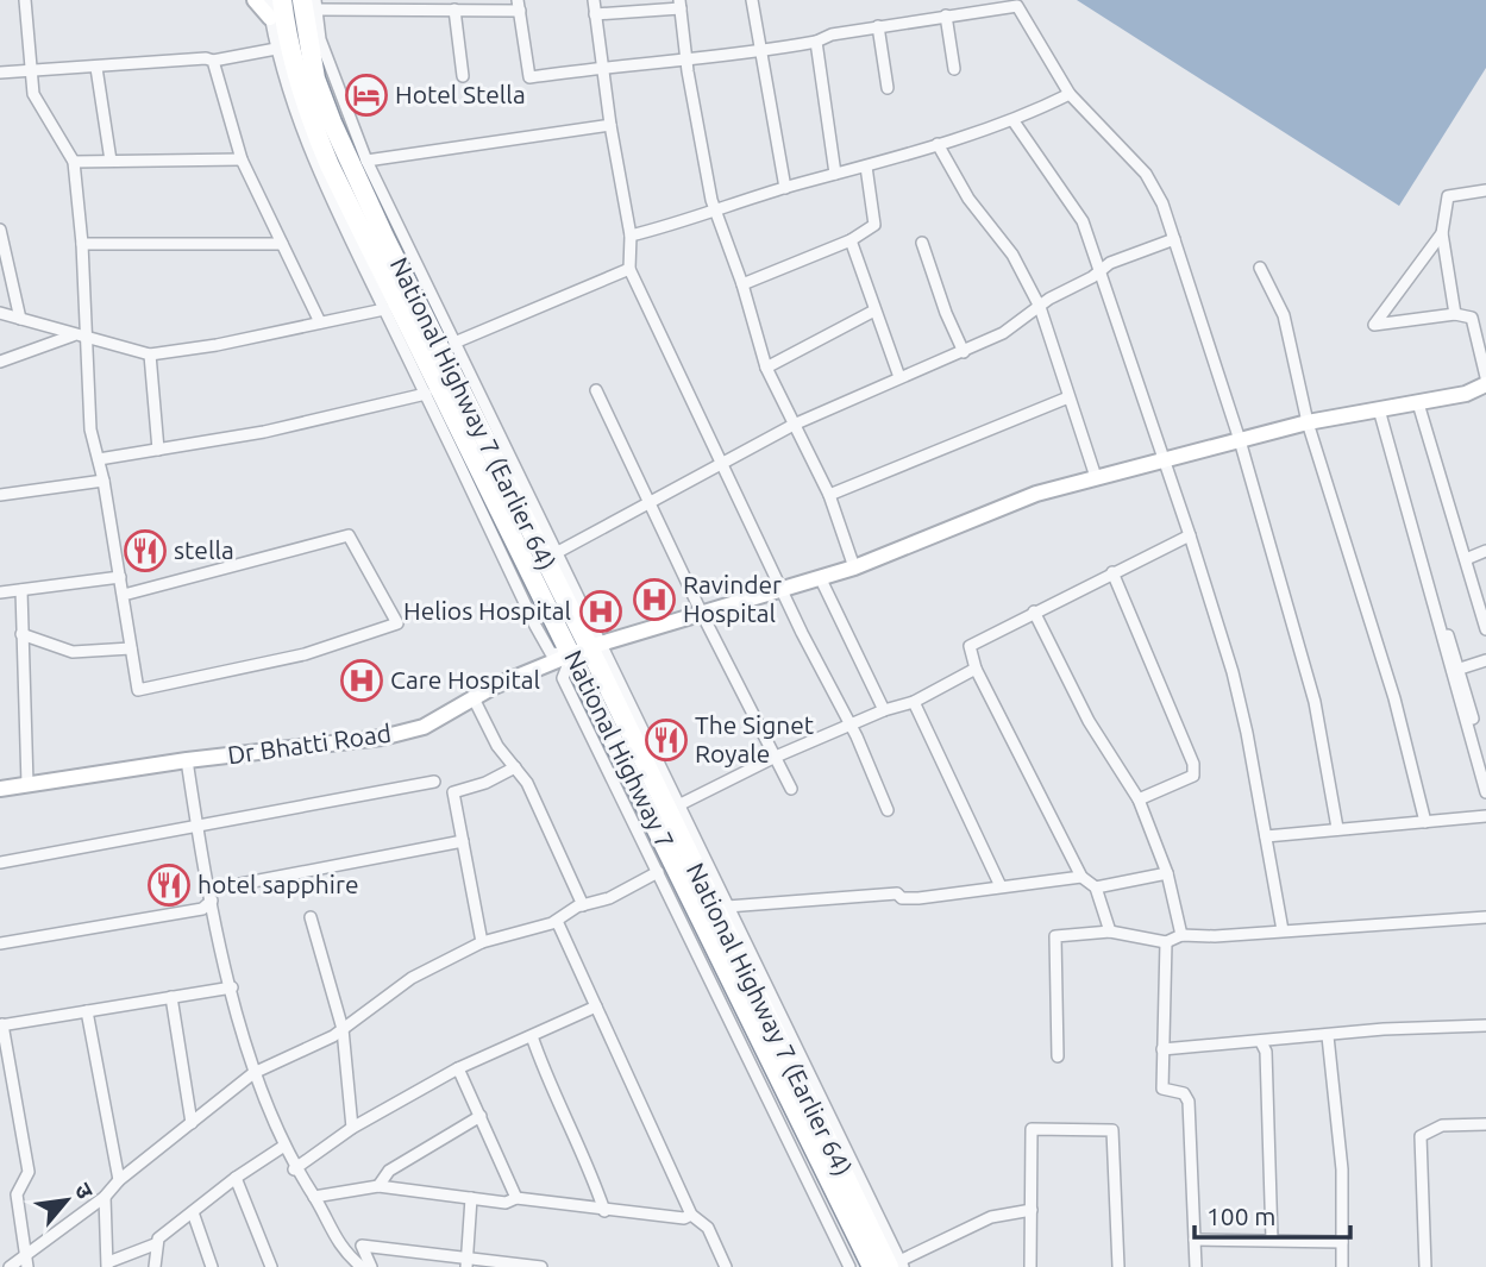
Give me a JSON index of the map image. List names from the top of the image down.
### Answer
{
  "streets": {
    "highway": ["National Highway 7 (Earlier 64)", "National Highway 7"],
    "street": ["Dr Bhatti Road"]
  },
  "crossings": [
    ["National Highway 7 (Earlier 64)", "Dr Bhatti Road"],
    ["National Highway 7 (Earlier 64)", "National Highway 7"],
    ["Dr Bhatti Road", "National Highway 7"]
  ],
  "places": {
    "hotel": ["Hotel Stella"],
    "restaurant": ["stella", "The Signet Royale", "hotel sapphire"],
    "hospital": ["Ravinder Hospital", "Helios Hospital", "Care Hospital"]
  },
  "scale_bar": "100 m",
  "north": "top right"
}
